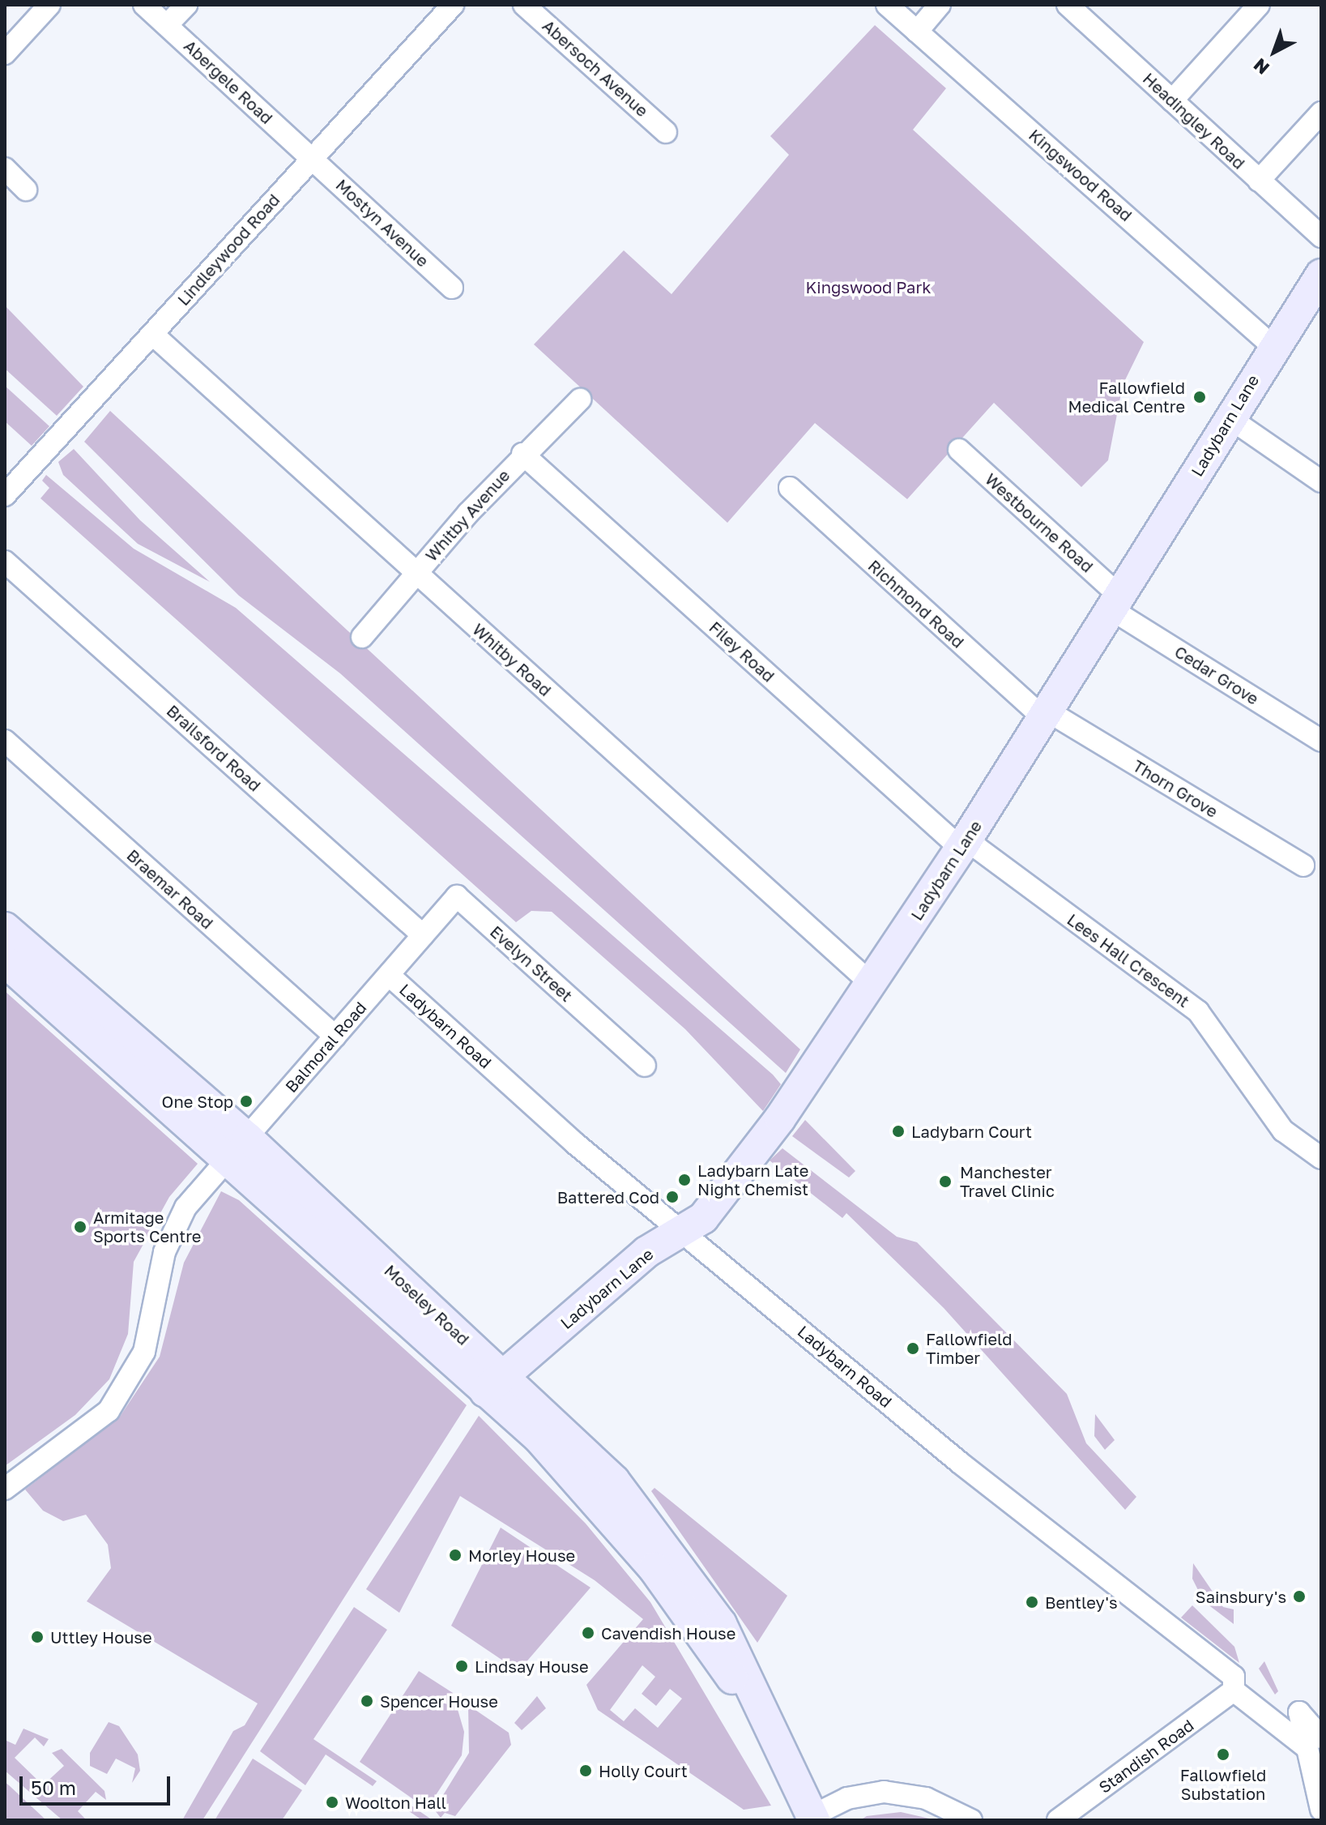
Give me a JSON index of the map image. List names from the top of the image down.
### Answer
{
  "streets": {
    "main road": ["Ladybarn Lane", "Moseley Road"],
    "street": [
      "Abersoch Avenue",
      "Abergele Road",
      "Headingley Road",
      "Kingswood Road",
      "Mostyn Avenue",
      "Lindleywood Road",
      "Whitby Avenue",
      "Westbourne Road",
      "Richmond Road",
      "Filey Road",
      "Whitby Road",
      "Cedar Grove",
      "Brailsford Road",
      "Thorn Grove",
      "Braemar Road",
      "Lees Hall Crescent",
      "Evelyn Street",
      "Ladybarn Road",
      "Balmoral Road",
      "Standish Road"
    ]
  },
  "crossings": [
    ["Abergele Road", "Mostyn Avenue"],
    ["Abergele Road", "Lindleywood Road"],
    ["Kingswood Road", "Ladybarn Lane"],
    ["Mostyn Avenue", "Lindleywood Road"],
    ["Lindleywood Road", "Whitby Road"],
    ["Ladybarn Lane", "Westbourne Road"],
    ["Ladybarn Lane", "Richmond Road"],
    ["Ladybarn Lane", "Filey Road"],
    ["Ladybarn Lane", "Whitby Road"],
    ["Ladybarn Lane", "Cedar Grove"],
    ["Ladybarn Lane", "Thorn Grove"],
    ["Ladybarn Lane", "Lees Hall Crescent"],
    ["Ladybarn Lane", "Ladybarn Road"],
    ["Ladybarn Lane", "Moseley Road"],
    ["Whitby Avenue", "Filey Road"],
    ["Whitby Avenue", "Whitby Road"],
    ["Westbourne Road", "Cedar Grove"],
    ["Richmond Road", "Thorn Grove"],
    ["Filey Road", "Lees Hall Crescent"],
    ["Brailsford Road", "Evelyn Street"],
    ["Brailsford Road", "Balmoral Road"],
    ["Braemar Road", "Balmoral Road"],
    ["Evelyn Street", "Balmoral Road"],
    ["Ladybarn Road", "Balmoral Road"],
    ["Ladybarn Road", "Standish Road"],
    ["Balmoral Road", "Moseley Road"]
  ],
  "parks": ["Kingswood Park"],
  "places": [
    "Fallowfield Medical Centre",
    "One Stop",
    "Ladybarn Court",
    "Ladybarn Late Night Chemist",
    "Manchester Travel Clinic",
    "Battered Cod",
    "Armitage Sports Centre",
    "Fallowfield Timber",
    "Morley House",
    "Sainsbury's",
    "Bentley's",
    "Cavendish House",
    "Uttley House",
    "Lindsay House",
    "Spencer House",
    "Fallowfield Substation",
    "Holly Court",
    "Woolton Hall"
  ],
  "scale_bar": "50 m",
  "north": "bottom left"
}
